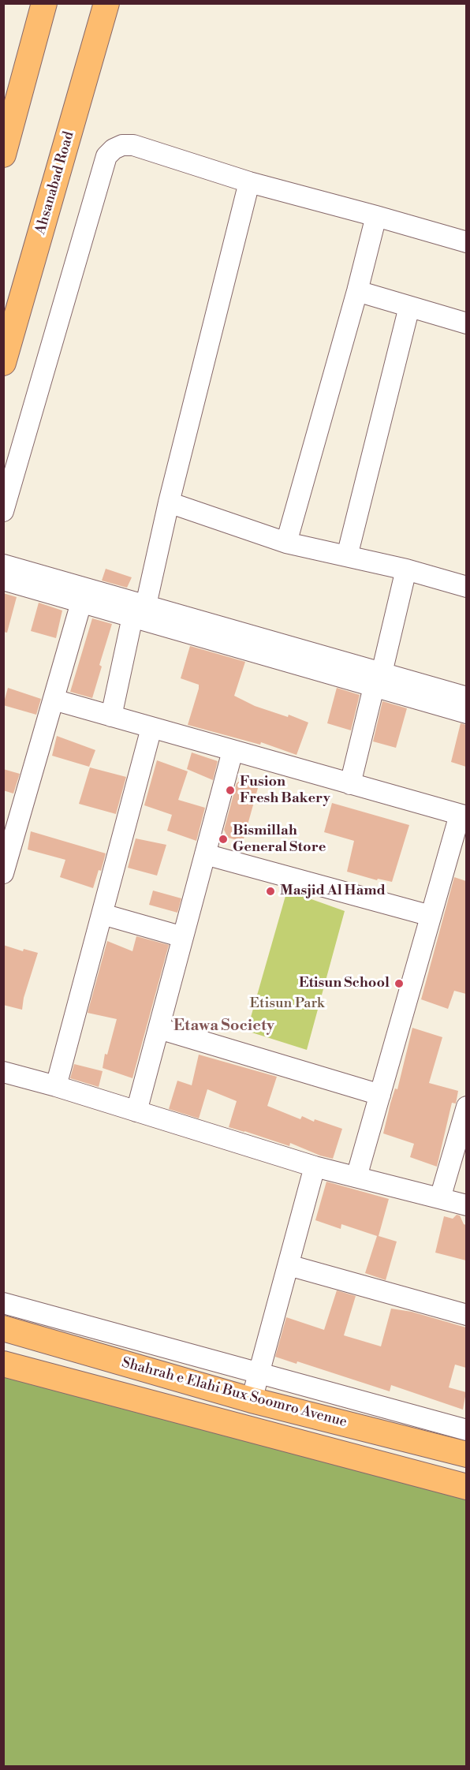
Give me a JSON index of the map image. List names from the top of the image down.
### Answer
{
  "streets": {
    "main road": ["Ahsanabad Road", "Shahrah e Elahi Bux Soomro Avenue"]
  },
  "districts": ["Etawa Society"],
  "parks": ["Etisun Park"],
  "places": [
    "Fusion Fresh Bakery",
    "Bismillah General Store",
    "Masjid Al Hamd",
    "Etisun School"
  ]
}
